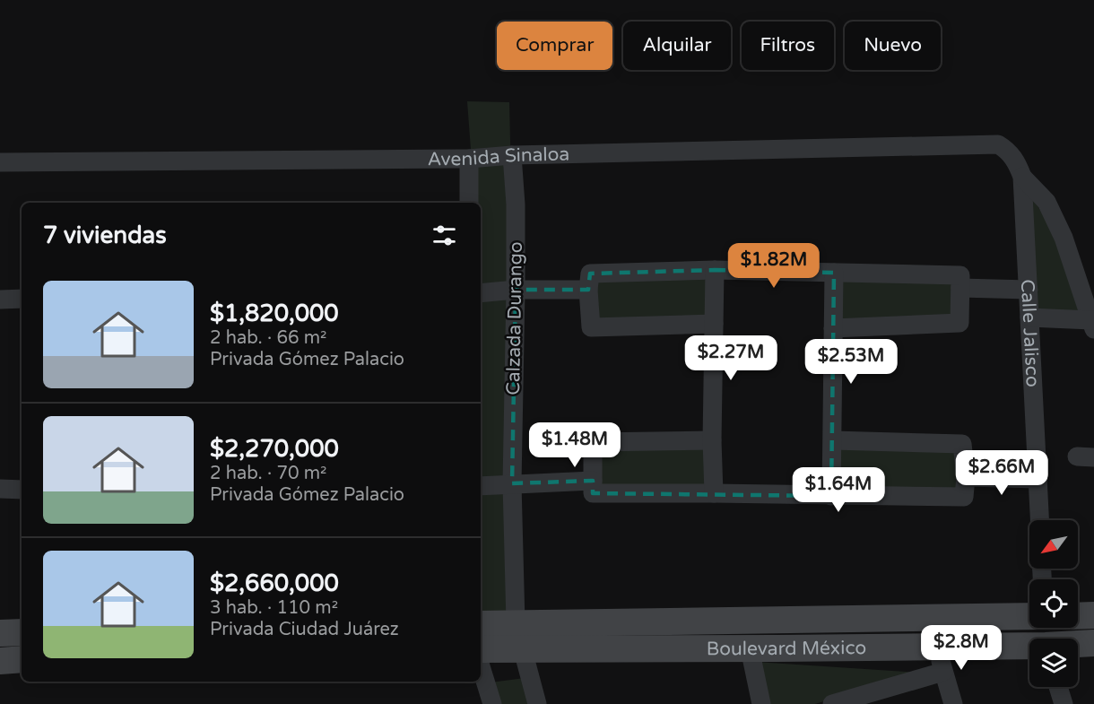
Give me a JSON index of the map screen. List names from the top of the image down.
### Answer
{
  "streets": {
    "main road": ["Boulevard México"],
    "street": ["Avenida Sinaloa", "Calzada Durango", "Calle Jalisco"]
  },
  "crossings": [
    ["Avenida Sinaloa", "Calzada Durango"],
    ["Avenida Sinaloa", "Calle Jalisco"],
    ["Calzada Durango", "Boulevard México"]
  ],
  "north": "bottom left",
  "page": {
    "chip": [
      "Comprar",
      "Alquilar",
      "Filtros",
      "Nuevo"
    ],
    "heading": "7 viviendas",
    "price": [
      "$1.82M",
      "$2.27M",
      "$2.53M",
      "$1.48M",
      "$2.66M",
      "$1.64M",
      "$2.8M"
    ],
    "list": [
      {
        "name": "$1,820,000",
        "note": "2 hab. · 66 m² · Privada Gómez Palacio"
      },
      {
        "name": "$2,270,000",
        "note": "2 hab. · 70 m² · Privada Gómez Palacio"
      },
      {
        "name": "$2,660,000",
        "note": "3 hab. · 110 m² · Privada Ciudad Juárez"
      }
    ]
  }
}
